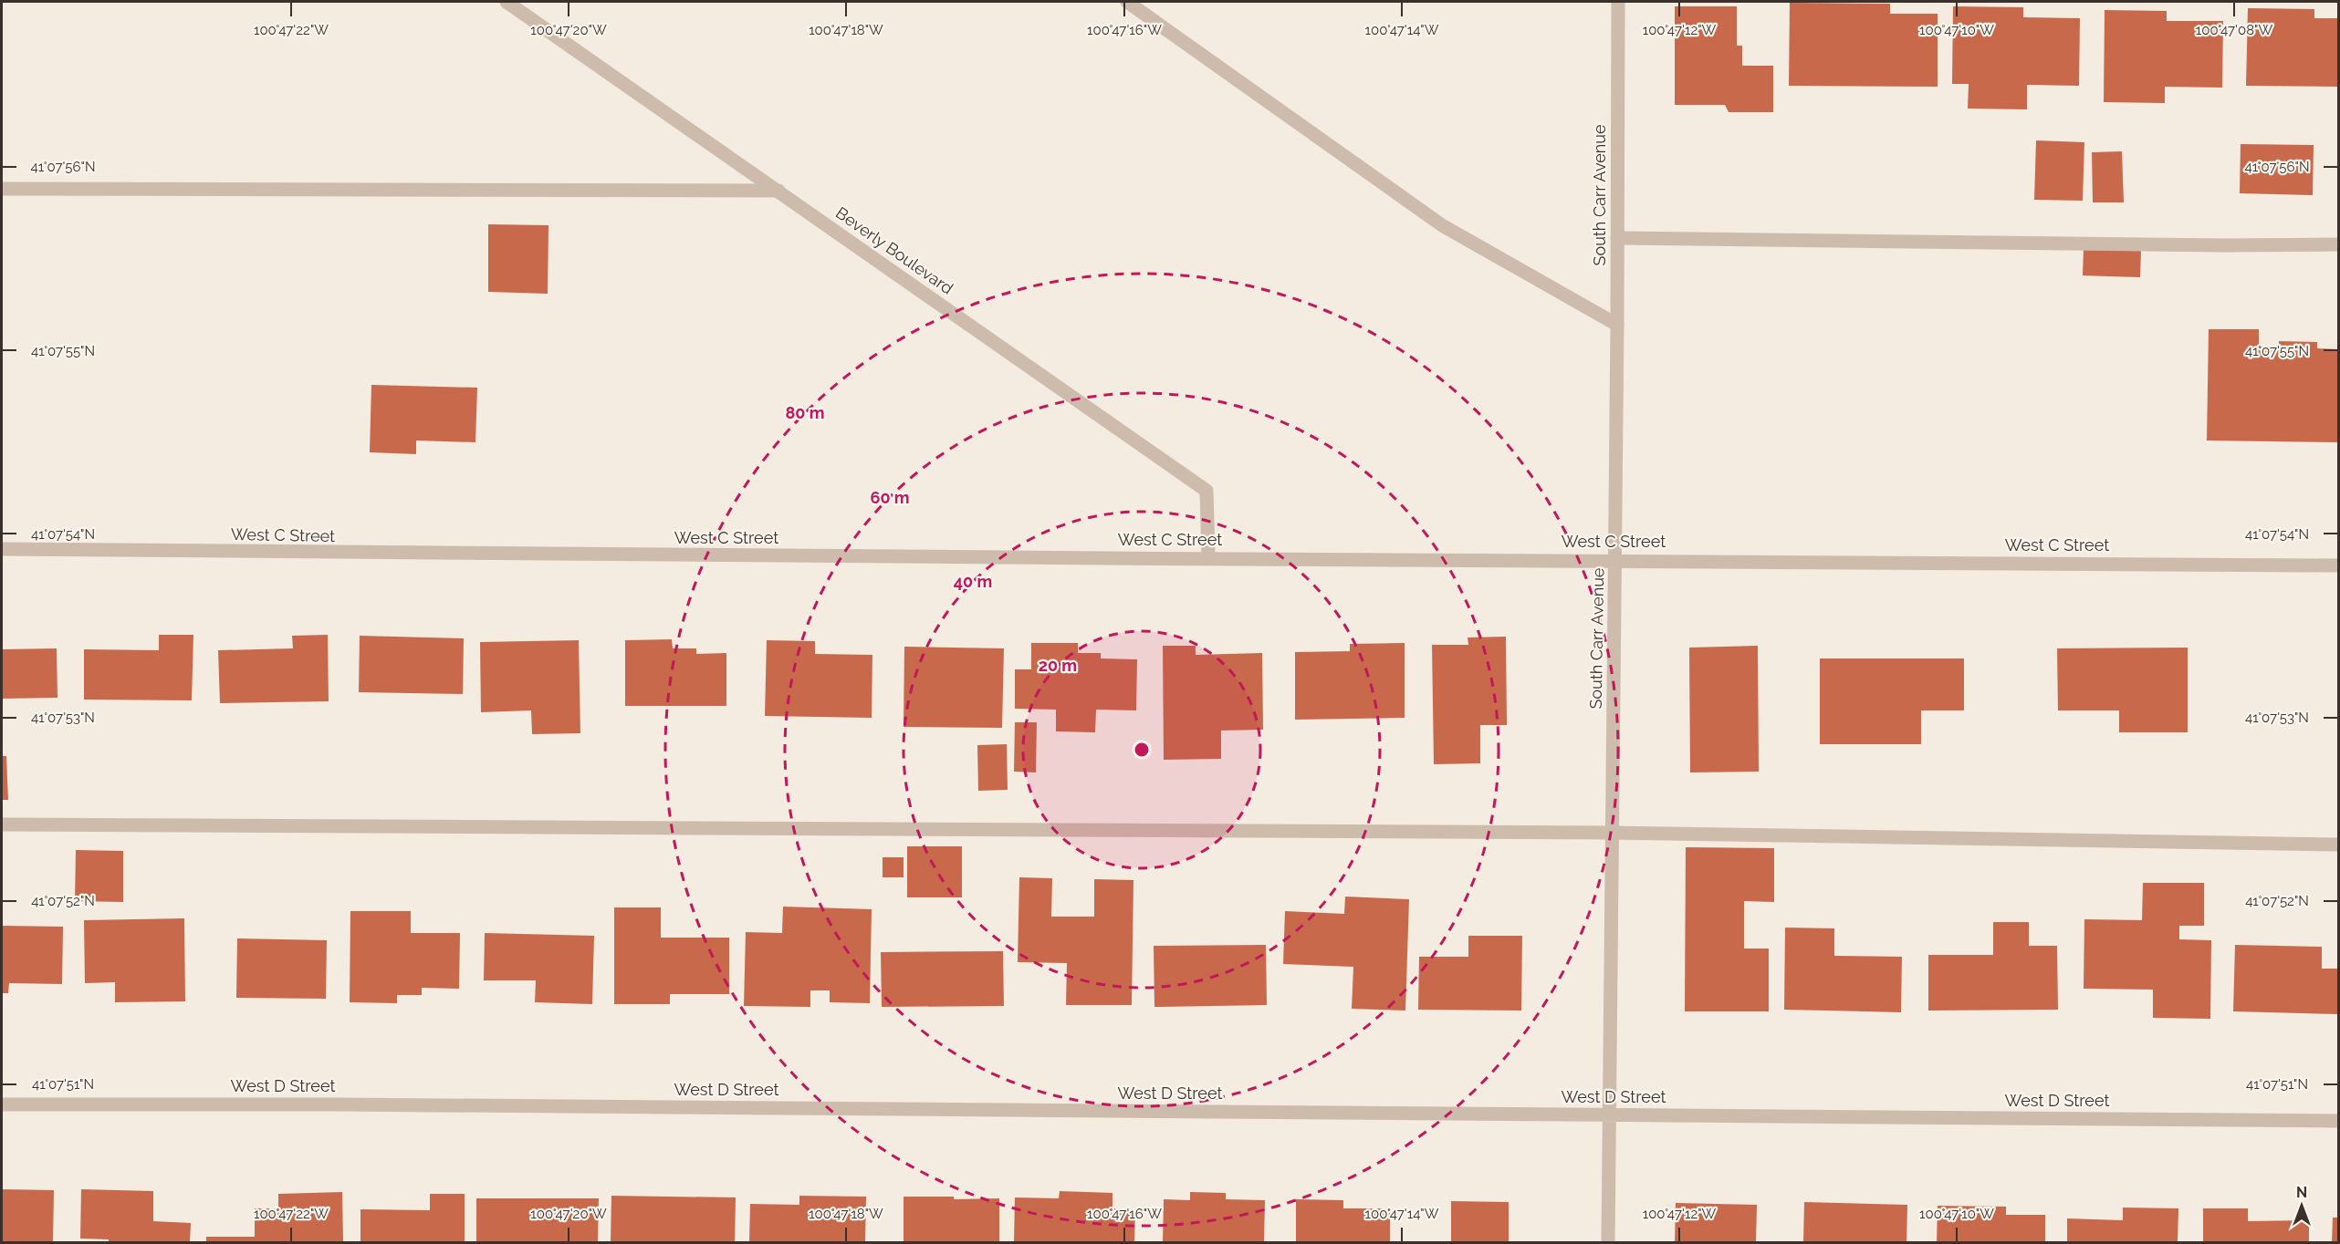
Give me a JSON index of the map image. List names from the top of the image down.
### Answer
{
  "streets": {
    "street": [
      "South Carr Avenue",
      "Beverly Boulevard",
      "West C Street",
      "West D Street"
    ]
  },
  "crossings": [
    ["South Carr Avenue", "West C Street"],
    ["South Carr Avenue", "West D Street"],
    ["Beverly Boulevard", "West C Street"]
  ],
  "north": "top",
  "coordinates": [
    "100°47'22\"W",
    "100°47'20\"W",
    "100°47'18\"W",
    "100°47'16\"W",
    "100°47'14\"W",
    "100°47'12\"W",
    "100°47'10\"W",
    "100°47'08\"W",
    "41°07'56\"N",
    "41°07'55\"N",
    "41°07'54\"N",
    "41°07'53\"N",
    "41°07'52\"N",
    "41°07'51\"N"
  ],
  "rings": [
    "80 m",
    "60 m",
    "40 m",
    "20 m"
  ]
}
